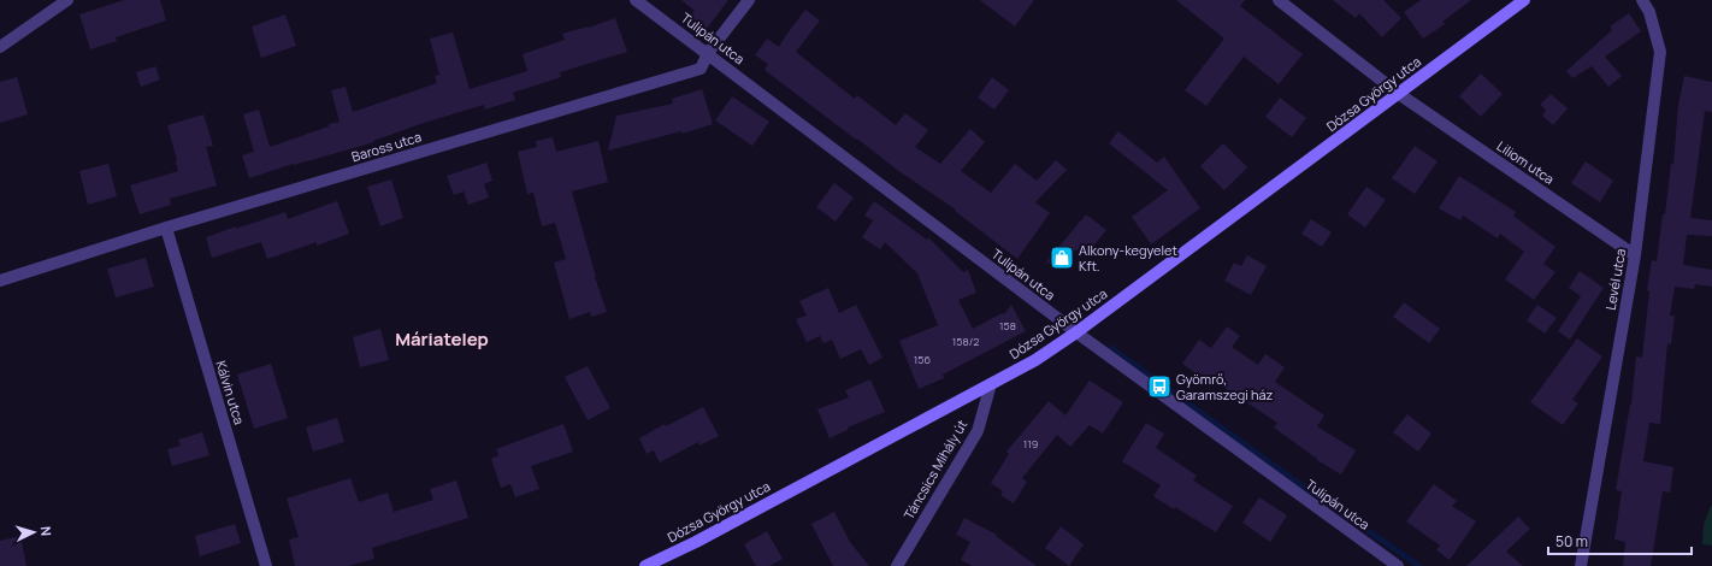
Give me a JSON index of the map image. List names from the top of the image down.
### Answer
{
  "streets": {
    "main road": ["Dózsa György utca"],
    "street": [
      "Tulipán utca",
      "Baross utca",
      "Liliom utca",
      "Levél utca",
      "Kálvin utca",
      "Táncsics Mihály út"
    ]
  },
  "crossings": [
    ["Tulipán utca", "Dózsa György utca"],
    ["Tulipán utca", "Baross utca"],
    ["Dózsa György utca", "Liliom utca"],
    ["Dózsa György utca", "Táncsics Mihály út"],
    ["Baross utca", "Kálvin utca"],
    ["Liliom utca", "Levél utca"]
  ],
  "districts": ["Máriatelep"],
  "places": {
    "shop": ["Alkony-kegyelet Kft."],
    "bus stop": ["Gyömrő, Garamszegi ház"]
  },
  "house_numbers": [
    "158",
    "158/2",
    "156",
    "119"
  ],
  "scale_bar": "50 m",
  "north": "right"
}
